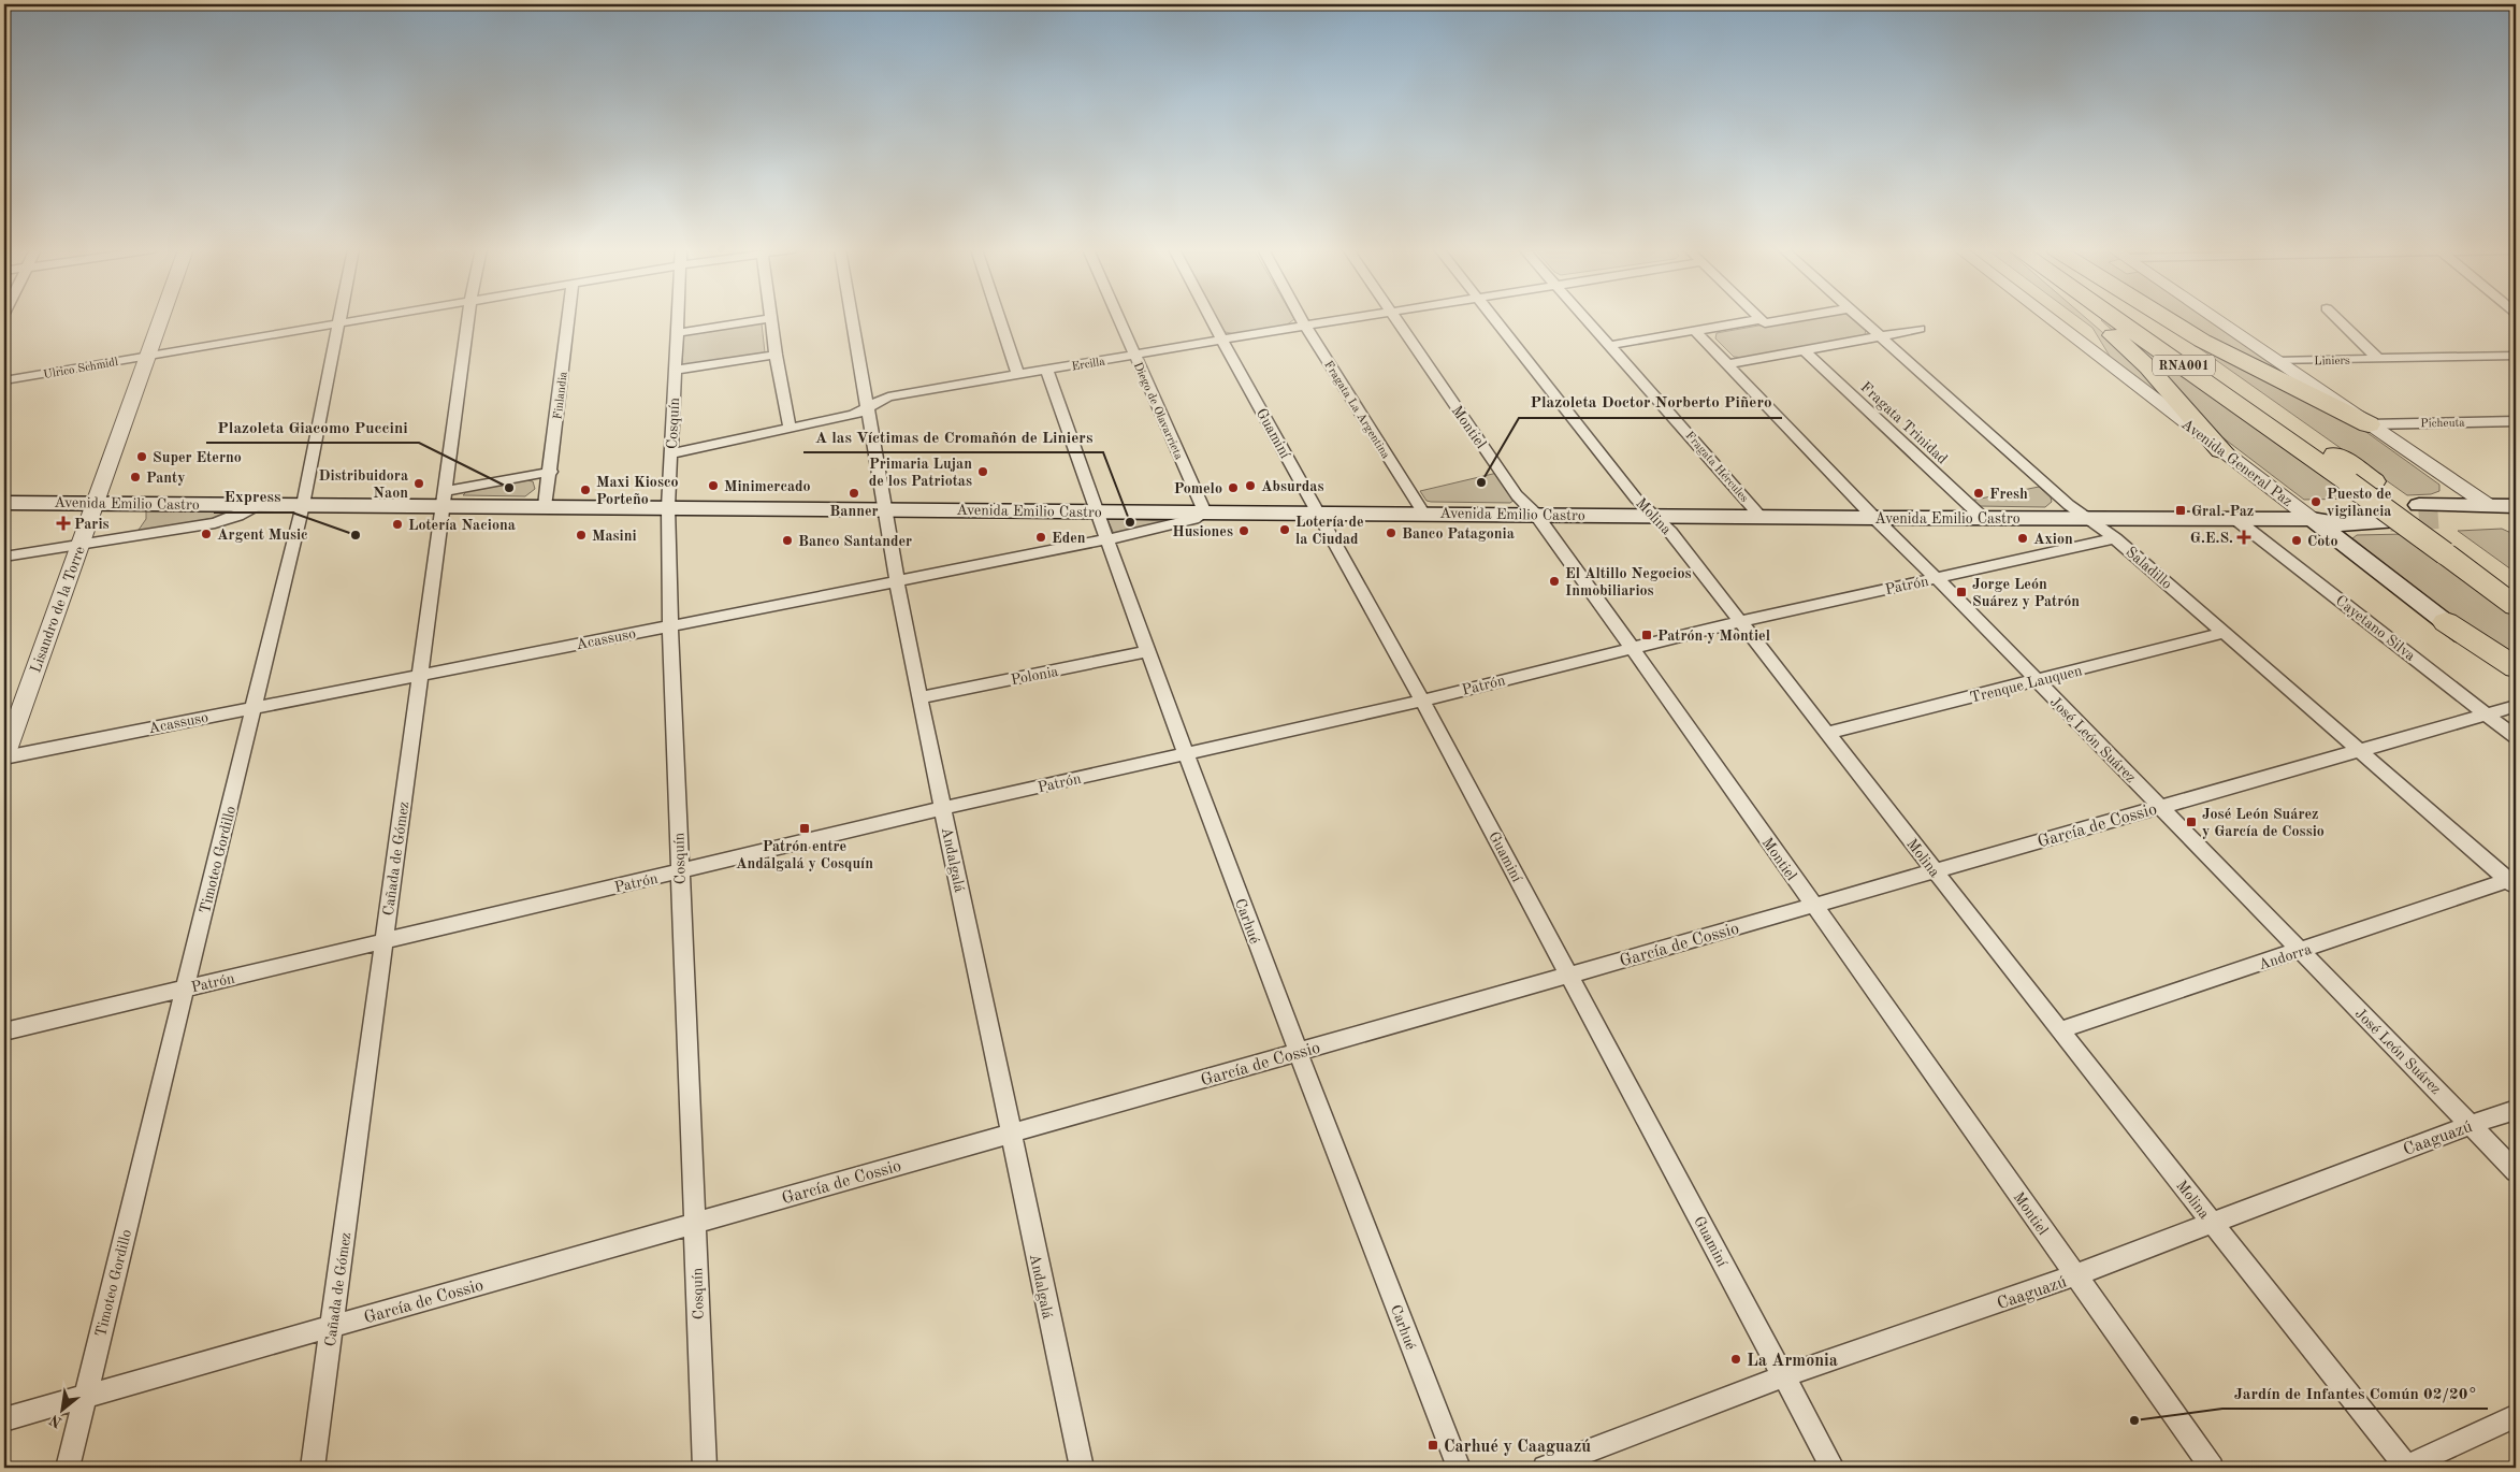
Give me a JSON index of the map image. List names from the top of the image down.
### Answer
{
  "streets": {
    "highway": ["RNA001"],
    "main road": ["Avenida General Paz", "Avenida Emilio Castro"],
    "street": [
      "Liniers",
      "Ercilla",
      "Ulrico Schmidl",
      "Finlandia",
      "Fragata La Argentina",
      "Diego de Olavarrieta",
      "Fragata Trinidad",
      "Picheuta",
      "Cosquín",
      "Montiel",
      "Guaminí",
      "Fragata Hércules",
      "Molina",
      "Saladillo",
      "Patrón",
      "Lisandro de la Torre",
      "Cayetano Silva",
      "Acassuso",
      "Polonia",
      "Trenque Lauquen",
      "José León Suárez",
      "García de Cossio",
      "Cañada de Gómez",
      "Timoteo Gordillo",
      "Andalgalá",
      "Carhué",
      "Andorra",
      "Caaguazú"
    ]
  },
  "crossings": [
    ["Ercilla", "Fragata La Argentina"],
    ["Ercilla", "Diego de Olavarrieta"],
    ["Ercilla", "Cosquín"],
    ["Ercilla", "Guaminí"],
    ["Ercilla", "Andalgalá"],
    ["Ercilla", "Carhué"],
    ["Ulrico Schmidl", "Lisandro de la Torre"],
    ["Ulrico Schmidl", "Timoteo Gordillo"],
    ["Finlandia", "Avenida Emilio Castro"],
    ["Fragata La Argentina", "Avenida Emilio Castro"],
    ["Diego de Olavarrieta", "Avenida Emilio Castro"],
    ["Diego de Olavarrieta", "Acassuso"],
    ["Fragata Trinidad", "Avenida Emilio Castro"],
    ["Cosquín", "Avenida Emilio Castro"],
    ["Cosquín", "Patrón"],
    ["Cosquín", "Acassuso"],
    ["Cosquín", "García de Cossio"],
    ["Montiel", "Avenida Emilio Castro"],
    ["Montiel", "Patrón"],
    ["Montiel", "García de Cossio"],
    ["Montiel", "Caaguazú"],
    ["Guaminí", "Avenida Emilio Castro"],
    ["Guaminí", "Patrón"],
    ["Guaminí", "García de Cossio"],
    ["Guaminí", "Caaguazú"],
    ["Avenida General Paz", "Avenida Emilio Castro"],
    ["Fragata Hércules", "Avenida Emilio Castro"],
    ["Avenida Emilio Castro", "Molina"],
    ["Avenida Emilio Castro", "Saladillo"],
    ["Avenida Emilio Castro", "Lisandro de la Torre"],
    ["Avenida Emilio Castro", "Cayetano Silva"],
    ["Avenida Emilio Castro", "Acassuso"],
    ["Avenida Emilio Castro", "José León Suárez"],
    ["Avenida Emilio Castro", "Cañada de Gómez"],
    ["Avenida Emilio Castro", "Timoteo Gordillo"],
    ["Avenida Emilio Castro", "Andalgalá"],
    ["Avenida Emilio Castro", "Carhué"],
    ["Molina", "Patrón"],
    ["Molina", "Trenque Lauquen"],
    ["Molina", "García de Cossio"],
    ["Molina", "Andorra"],
    ["Molina", "Caaguazú"],
    ["Saladillo", "Patrón"],
    ["Saladillo", "Trenque Lauquen"],
    ["Saladillo", "García de Cossio"],
    ["Saladillo", "Andorra"],
    ["Patrón", "José León Suárez"],
    ["Patrón", "Cañada de Gómez"],
    ["Patrón", "Timoteo Gordillo"],
    ["Patrón", "Andalgalá"],
    ["Patrón", "Carhué"],
    ["Lisandro de la Torre", "Acassuso"],
    ["Cayetano Silva", "García de Cossio"],
    ["Acassuso", "Cañada de Gómez"],
    ["Acassuso", "Timoteo Gordillo"],
    ["Acassuso", "Andalgalá"],
    ["Acassuso", "Carhué"],
    ["Polonia", "Andalgalá"],
    ["Polonia", "Carhué"],
    ["Trenque Lauquen", "José León Suárez"],
    ["José León Suárez", "García de Cossio"],
    ["José León Suárez", "Andorra"],
    ["José León Suárez", "Caaguazú"],
    ["García de Cossio", "Cañada de Gómez"],
    ["García de Cossio", "Timoteo Gordillo"],
    ["García de Cossio", "Andalgalá"],
    ["García de Cossio", "Carhué"]
  ],
  "places": {
    "other": [
      "Super Eterno",
      "Primaria Lujan de los Patriotas",
      "Panty",
      "Plazoleta Doctor Norberto Piñero",
      "Distribuidora Naon",
      "Minimercado",
      "Absurdas",
      "Plazoleta Giacomo Puccini",
      "Pomelo",
      "Maxi Kiosco Porteño",
      "Banner",
      "Fresh",
      "Puesto de vigilancia",
      "A las Víctimas de Cromañón de Liniers",
      "Lotería Naciona",
      "Lotería de la Ciudad",
      "Husiones",
      "Banco Patagonia",
      "Argent Music",
      "Express",
      "Masini",
      "Eden",
      "Axion",
      "Banco Santander",
      "Coto",
      "El Altillo Negocios Inmobiliarios",
      "La Armonia",
      "Jardín de Infantes Común 02/20°"
    ],
    "transit": [
      "Gral. Paz",
      "Jorge León Suárez y Patrón",
      "Patrón y Montiel",
      "José León Suárez y García de Cossio",
      "Patrón entre Andalgalá y Cosquín",
      "Carhué y Caaguazú"
    ],
    "health": ["Paris", "G.E.S."]
  },
  "north": "bottom left"
}
